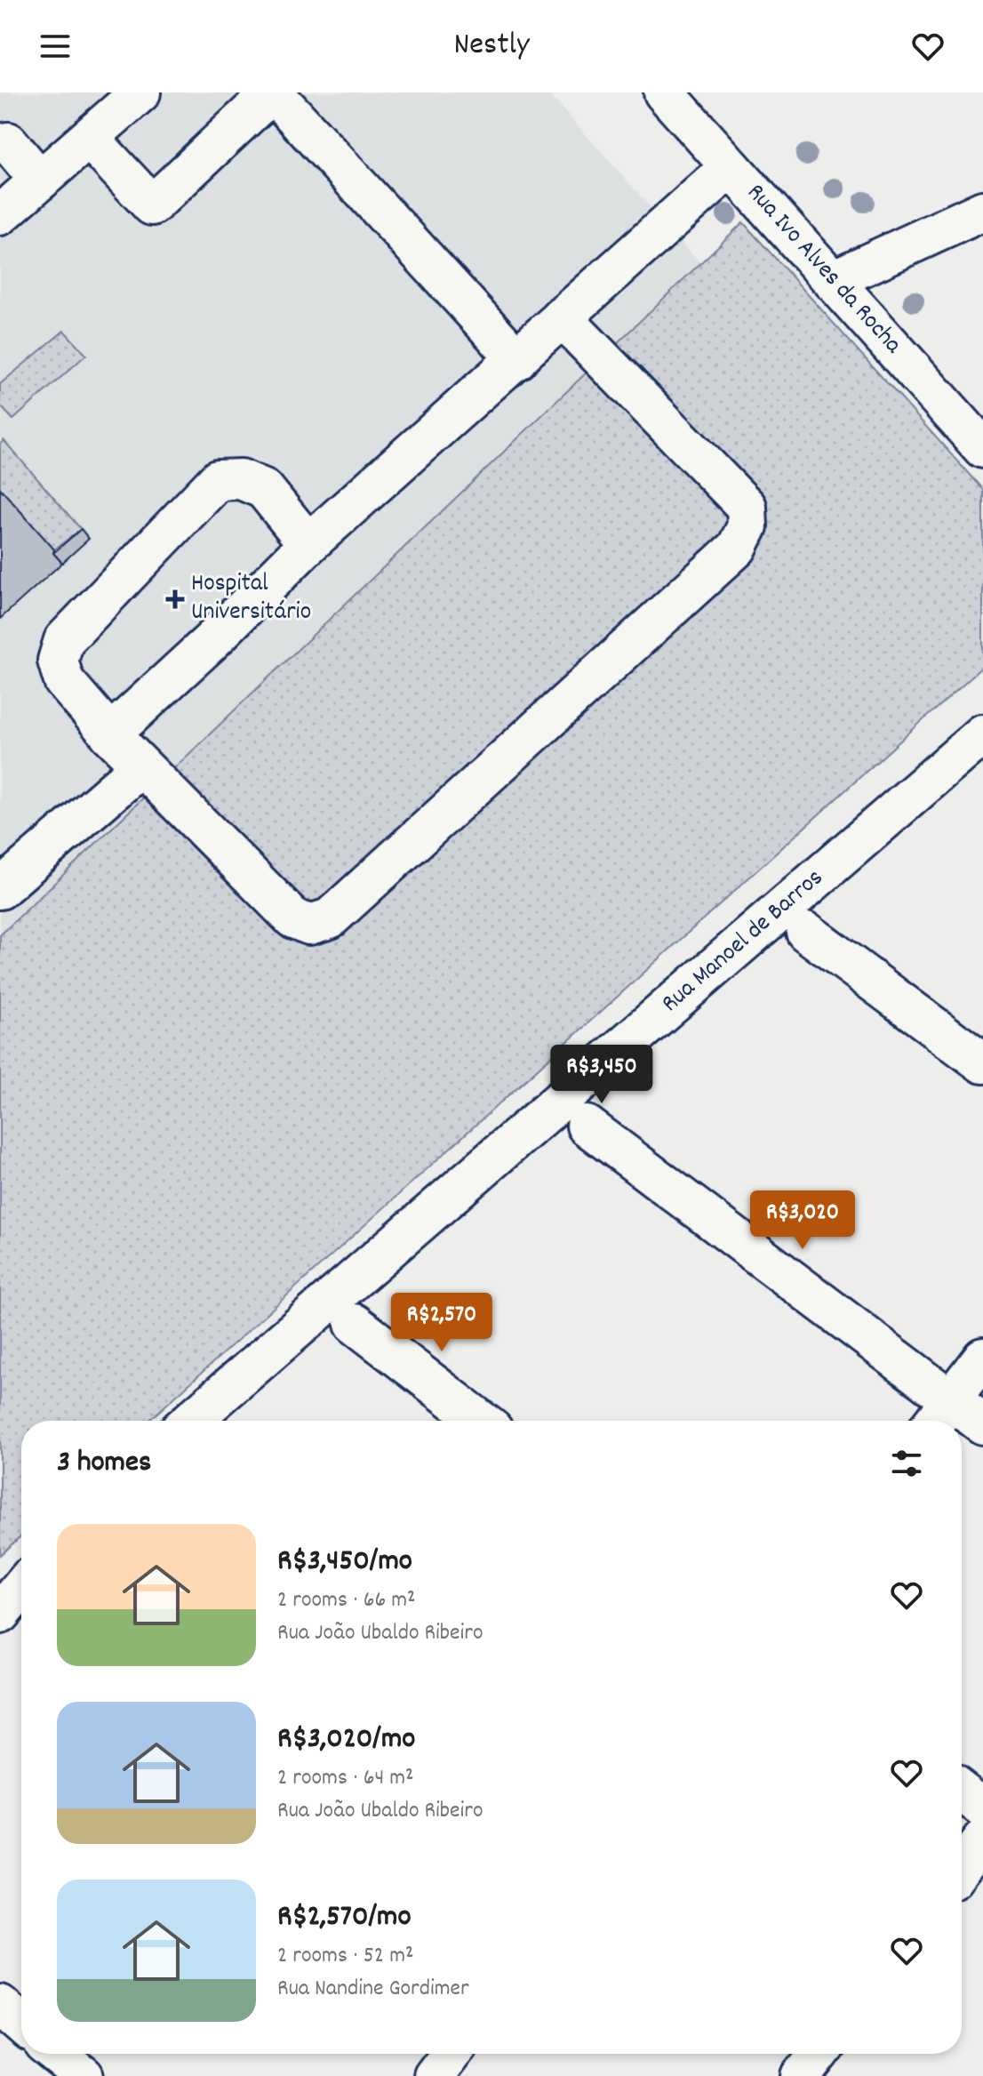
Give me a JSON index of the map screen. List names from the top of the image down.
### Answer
{
  "streets": {
    "street": ["Rua Ivo Alves da Rocha", "Rua Manoel de Barros"]
  },
  "places": {
    "health": ["Hospital Universitário"]
  },
  "page": {
    "header": "Nestly",
    "price": ["R$3,450", "R$3,020", "R$2,570"],
    "heading": "3 homes",
    "list": [
      {
        "name": "R$3,450/mo",
        "note": "2 rooms · 66 m² · Rua João Ubaldo Ribeiro"
      },
      {
        "name": "R$3,020/mo",
        "note": "2 rooms · 64 m² · Rua João Ubaldo Ribeiro"
      },
      {
        "name": "R$2,570/mo",
        "note": "2 rooms · 52 m² · Rua Nandine Gordimer"
      }
    ]
  }
}
